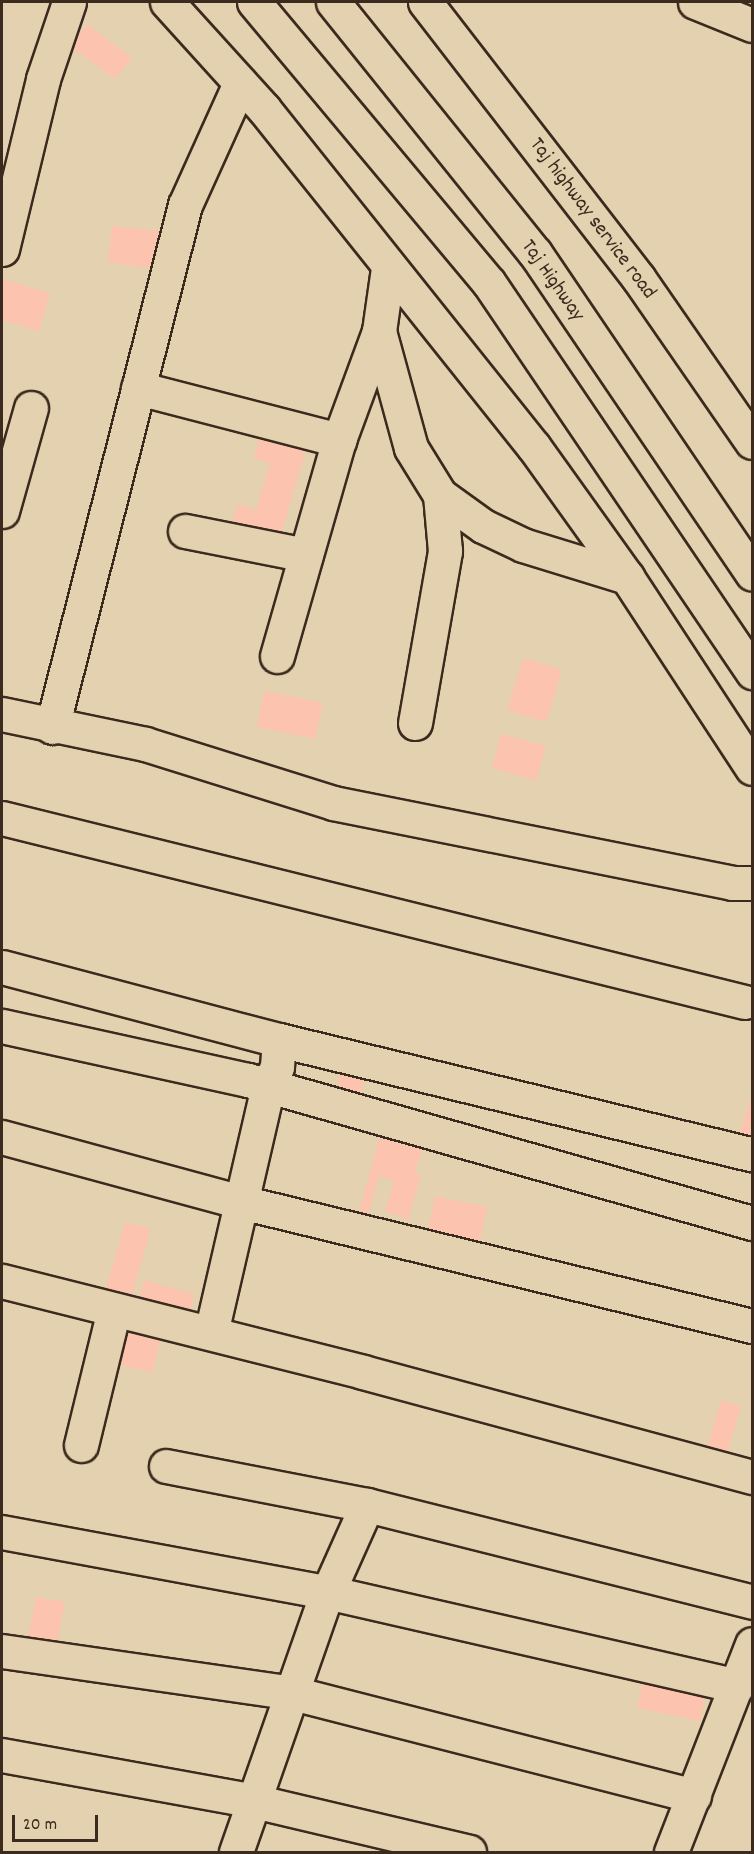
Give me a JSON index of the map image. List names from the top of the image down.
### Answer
{
  "streets": {
    "street": ["Taj highway service road", "Taj Highway"]
  },
  "scale_bar": "20 m"
}
